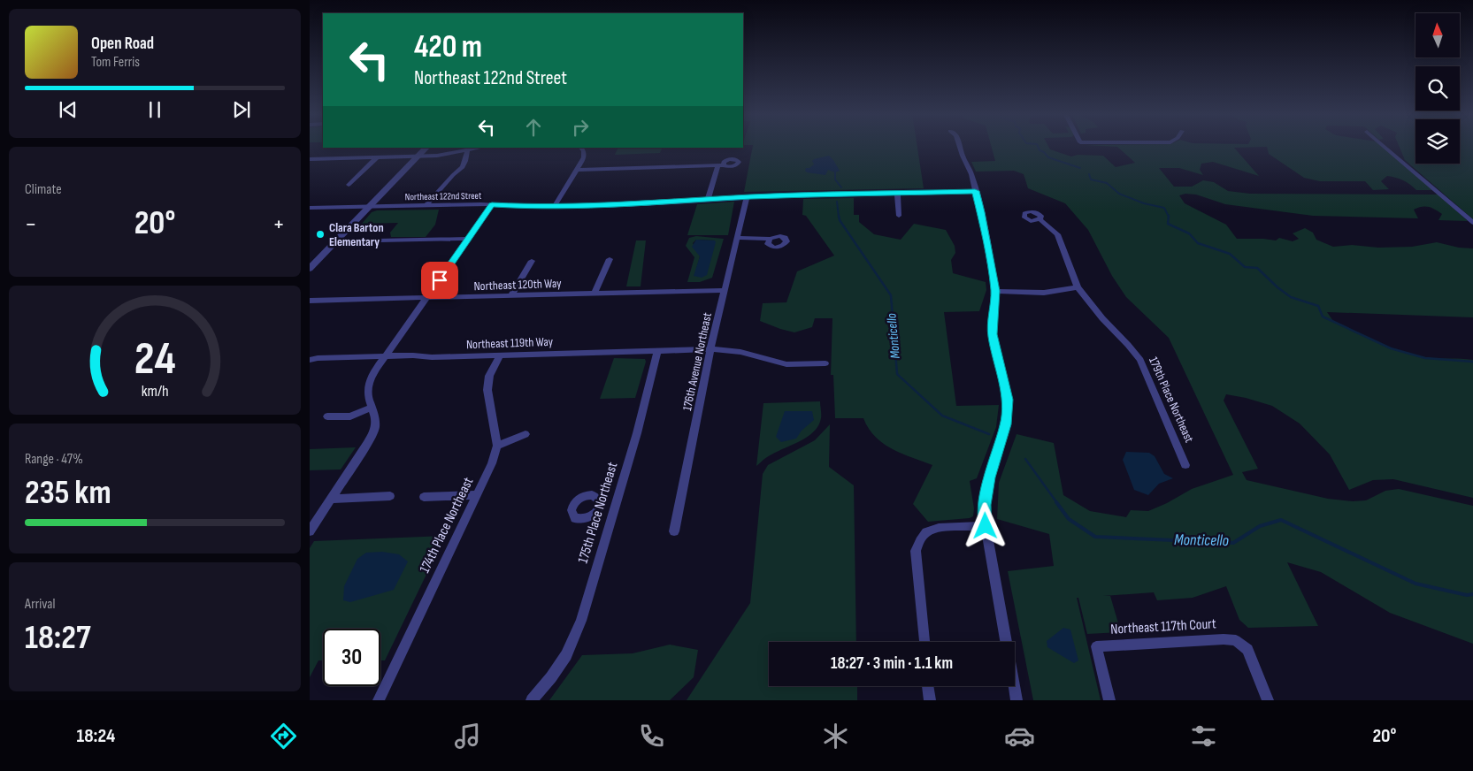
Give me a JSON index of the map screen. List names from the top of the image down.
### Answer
{
  "streets": {
    "street": [
      "Northeast 122nd Street",
      "Northeast 120th Way",
      "Northeast 119th Way",
      "176th Avenue Northeast",
      "179th Place Northeast",
      "175th Place Northeast",
      "174th Place Northeast",
      "Northeast 117th Court"
    ]
  },
  "crossings": [
    ["Northeast 122nd Street", "176th Avenue Northeast"],
    ["Northeast 120th Way", "176th Avenue Northeast"],
    ["Northeast 119th Way", "176th Avenue Northeast"],
    ["Northeast 119th Way", "175th Place Northeast"],
    ["Northeast 119th Way", "174th Place Northeast"]
  ],
  "water": ["Monticello"],
  "places": ["Clara Barton Elementary"],
  "north": "top",
  "page": {
    "turn": ["420 m", "Northeast 122nd Street"],
    "song": ["Open Road", "Tom Ferris"],
    "tile": [
      "Climate",
      ["Range · 47%", "235 km"],
      ["Arrival", "18:27"]
    ],
    "heat": ["−", "20°", "+"],
    "limit": "30",
    "trip": "18:27 · 3 min · 1.1 km",
    "tabs": ["18:24", "20°"],
    "gauge": ["24", "km/h"]
  }
}
